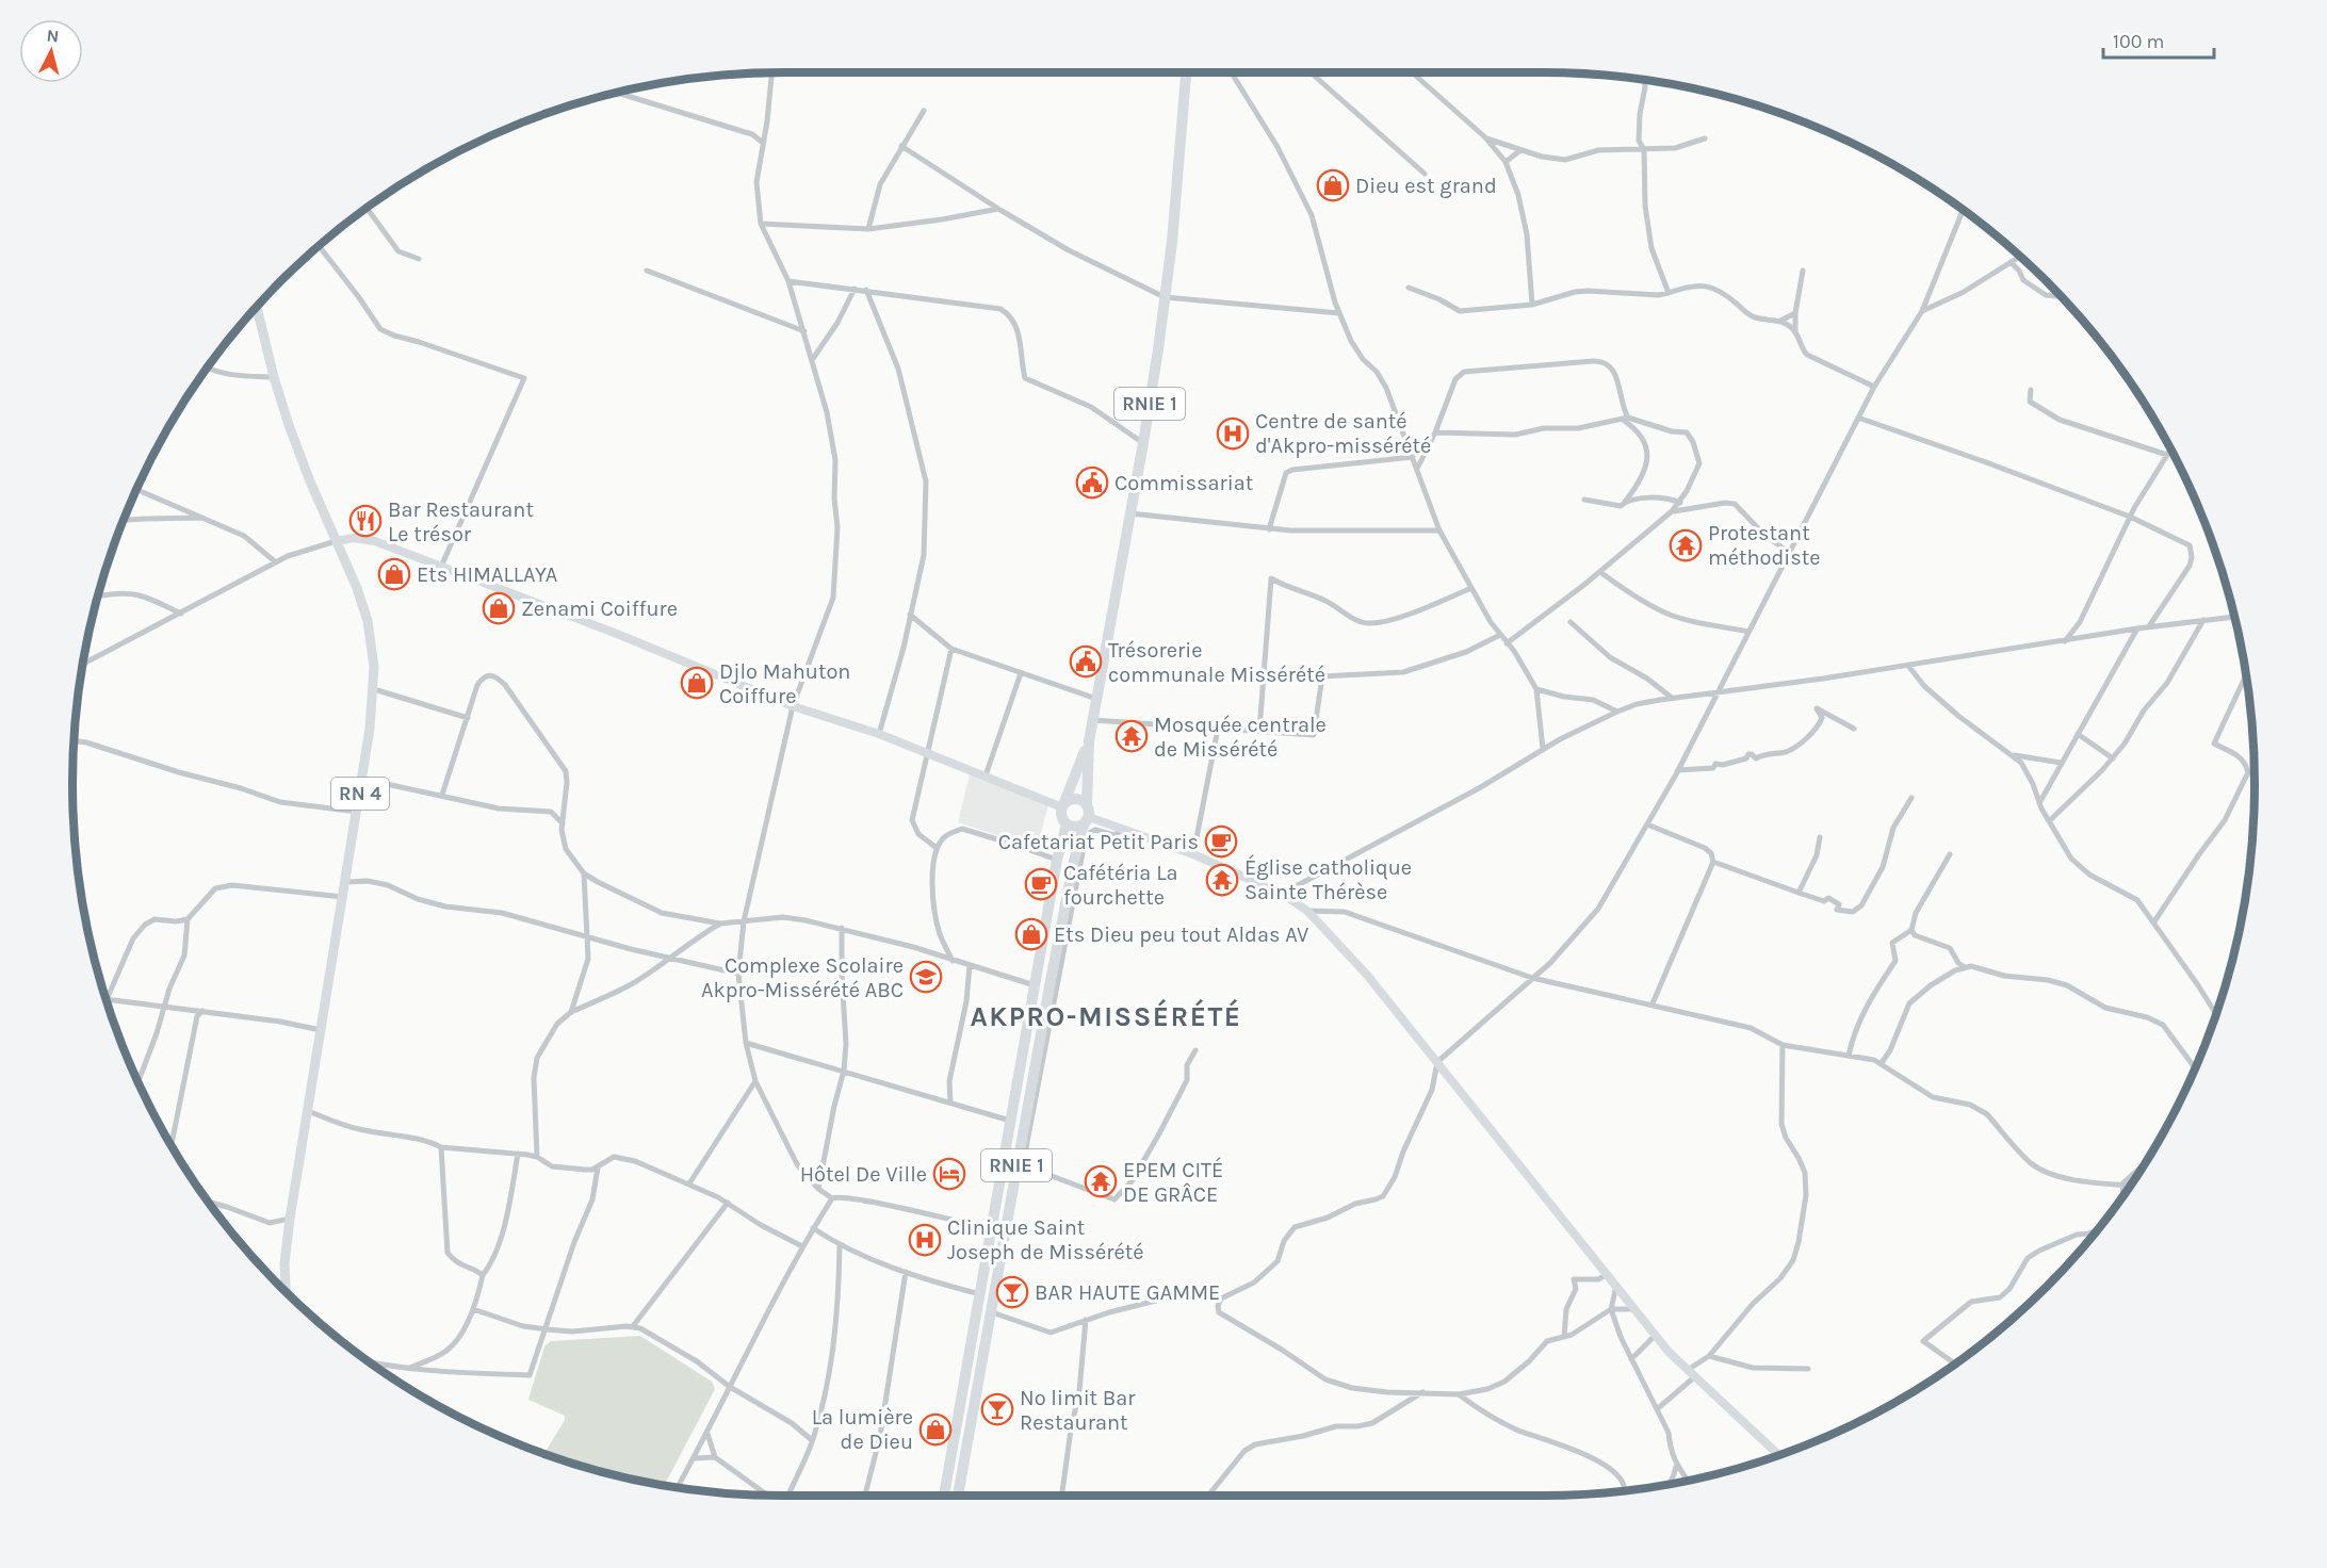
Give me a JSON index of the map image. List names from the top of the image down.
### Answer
{
  "streets": {
    "highway": ["RNIE 1"],
    "main road": ["RN 4"]
  },
  "districts": ["AKPRO-MISSÉRÉTÉ"],
  "places": {
    "shop": [
      "Dieu est grand",
      "Ets HIMALLAYA",
      "Zenami Coiffure",
      "Djlo Mahuton Coiffure",
      "Ets Dieu peu tout Aldas AV",
      "La lumière de Dieu"
    ],
    "hospital": ["Centre de santé d'Akpro-missérété", "Clinique Saint Joseph de Missérété"],
    "public building": ["Commissariat", "Trésorerie communale Missérété"],
    "restaurant": ["Bar Restaurant Le trésor"],
    "temple": [
      "Protestant méthodiste",
      "Mosquée centrale de Missérété",
      "Église catholique Sainte Thérèse",
      "EPEM CITÉ DE GRÂCE"
    ],
    "cafe": ["Cafetariat Petit Paris", "Cafétéria La fourchette"],
    "school or university": ["Complexe Scolaire Akpro-Missérété ABC"],
    "hotel": ["Hôtel De Ville"],
    "bar": ["BAR HAUTE GAMME", "No limit Bar Restaurant"]
  },
  "scale_bar": "100 m",
  "north": "top"
}
